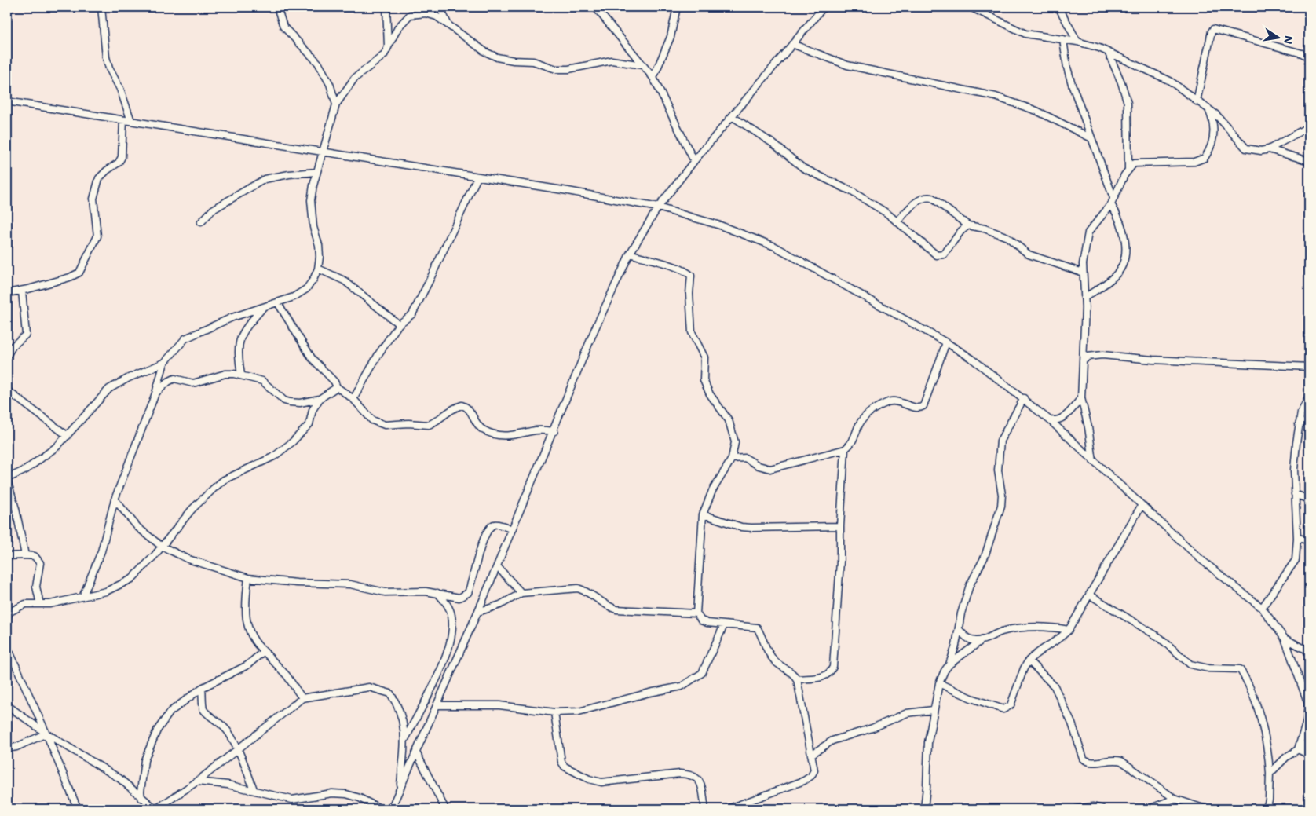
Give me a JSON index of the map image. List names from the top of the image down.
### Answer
{
  "north": "right"
}
